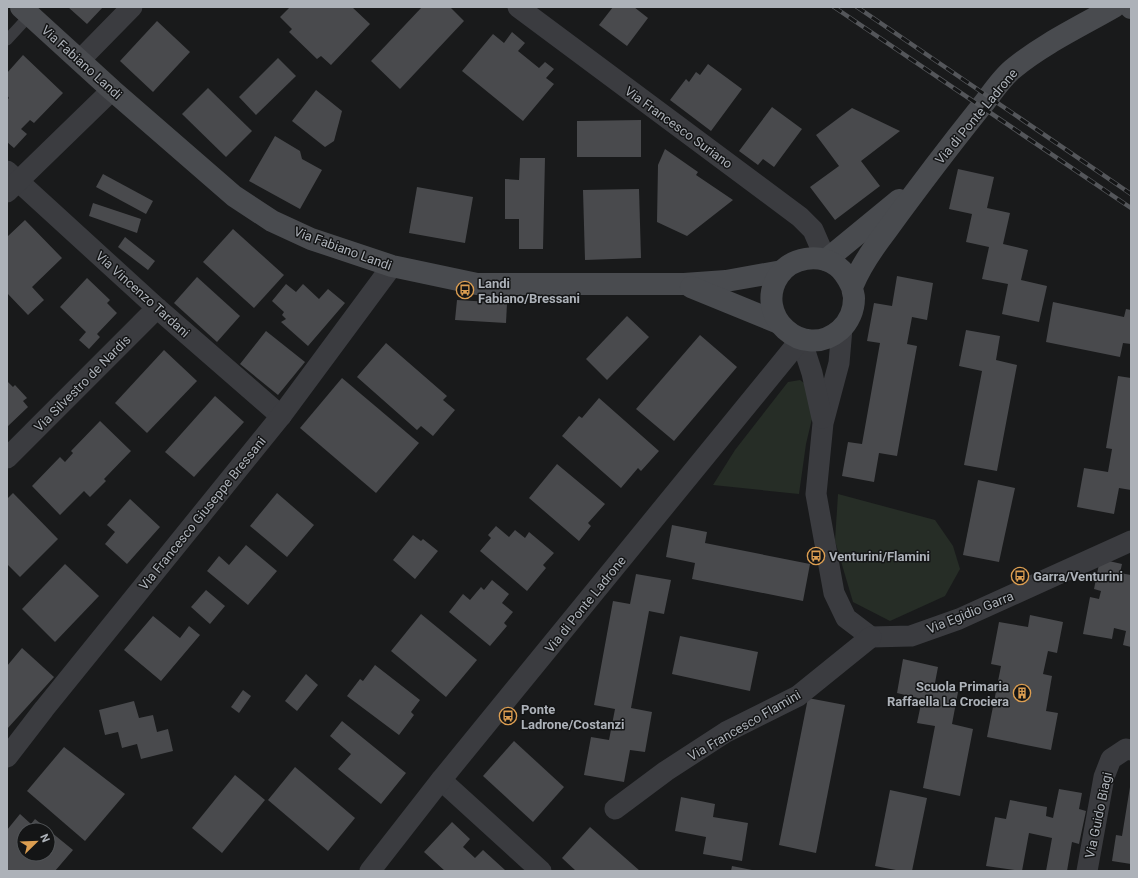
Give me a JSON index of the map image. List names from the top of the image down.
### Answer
{
  "streets": {
    "street": [
      "Via Fabiano Landi",
      "Via di Ponte Ladrone",
      "Via Francesco Suriano",
      "Via Vincenzo Tardani",
      "Via Silvestro de Nardis",
      "Via Francesco Giuseppe Bressani",
      "Via Egidio Garra",
      "Via Francesco Flamini",
      "Via Guido Biagi"
    ]
  },
  "crossings": [
    ["Via Fabiano Landi", "Via di Ponte Ladrone"],
    ["Via Fabiano Landi", "Via Francesco Suriano"],
    ["Via Fabiano Landi", "Via Francesco Giuseppe Bressani"],
    ["Via di Ponte Ladrone", "Via Francesco Suriano"],
    ["Via Vincenzo Tardani", "Via Silvestro de Nardis"],
    ["Via Vincenzo Tardani", "Via Francesco Giuseppe Bressani"],
    ["Via Egidio Garra", "Via Francesco Flamini"]
  ],
  "places": {
    "bus stop": [
      "Landi Fabiano/Bressani",
      "Venturini/Flamini",
      "Garra/Venturini",
      "Ponte Ladrone/Costanzi"
    ],
    "building": ["Scuola Primaria Raffaella La Crociera"]
  },
  "north": "top right"
}
